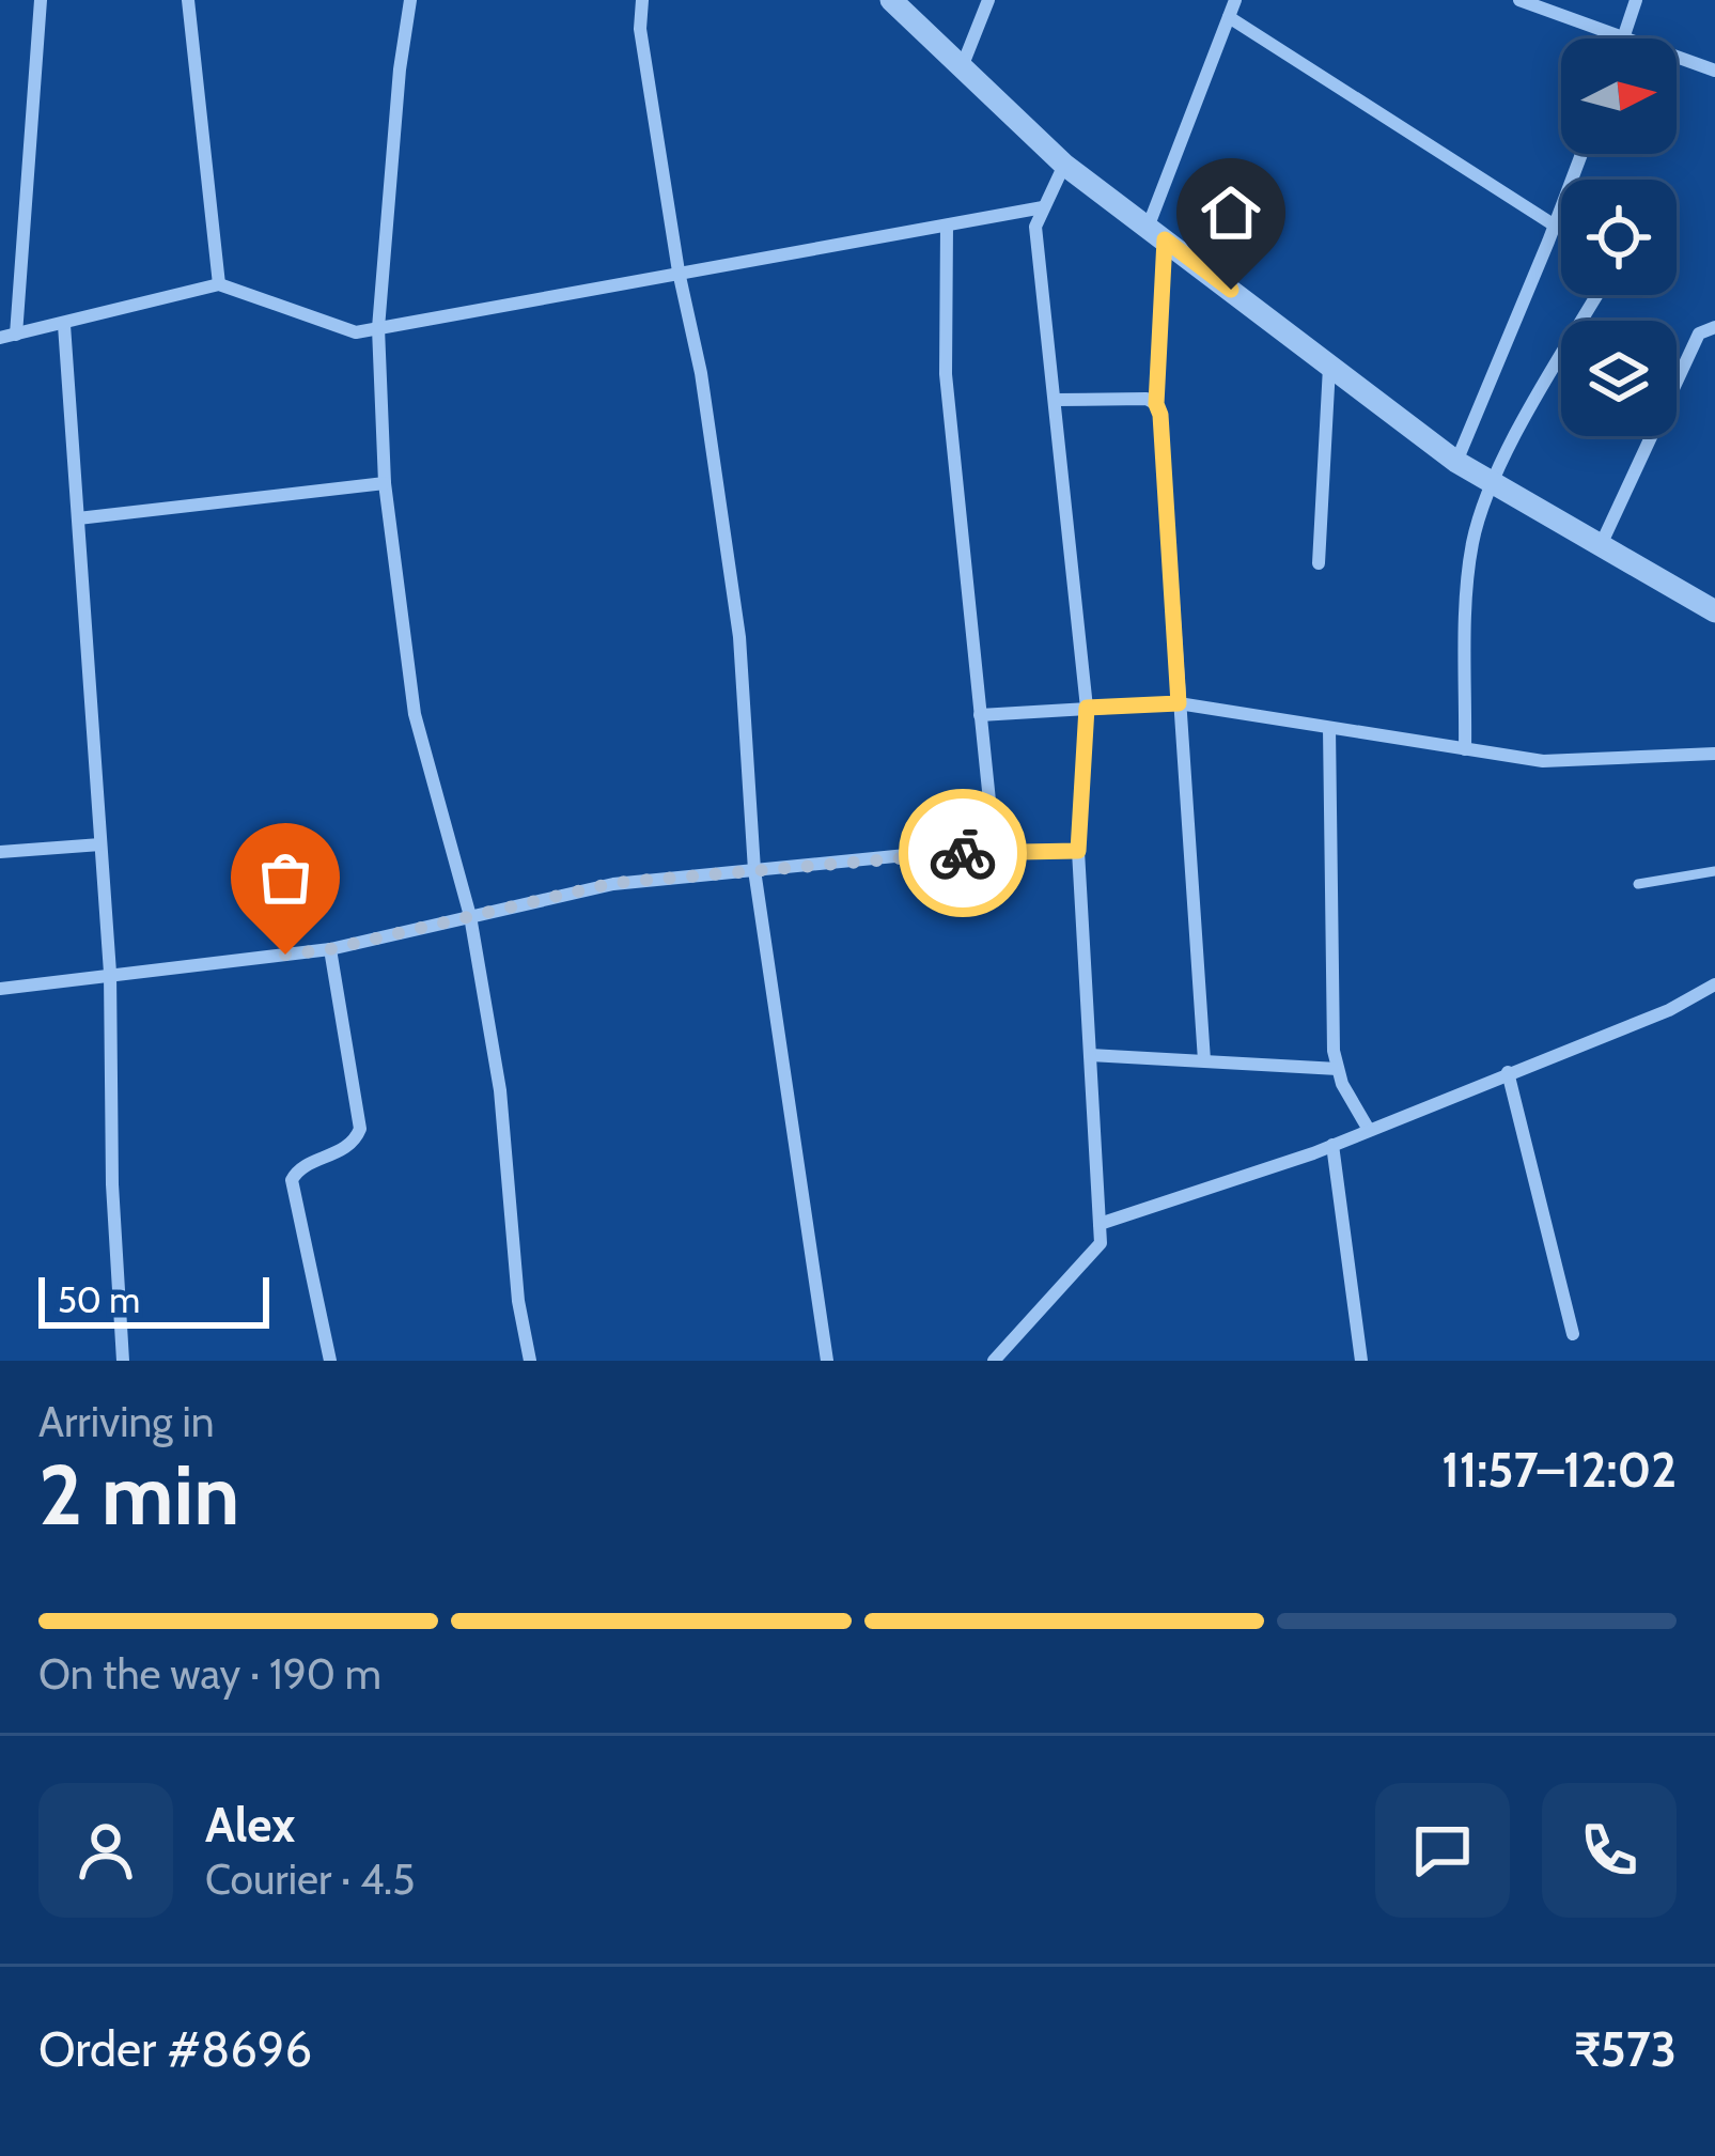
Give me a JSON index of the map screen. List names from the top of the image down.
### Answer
{
  "scale_bar": "50 m",
  "north": "right",
  "page": {
    "scale": "50 m",
    "heading": ["2 min", "Arriving in", "11:57–12:02"],
    "panel": [
      "Alex",
      "Courier · 4.5",
      "Order #8696",
      "₹573"
    ],
    "bar": "On the way · 190 m"
  }
}
